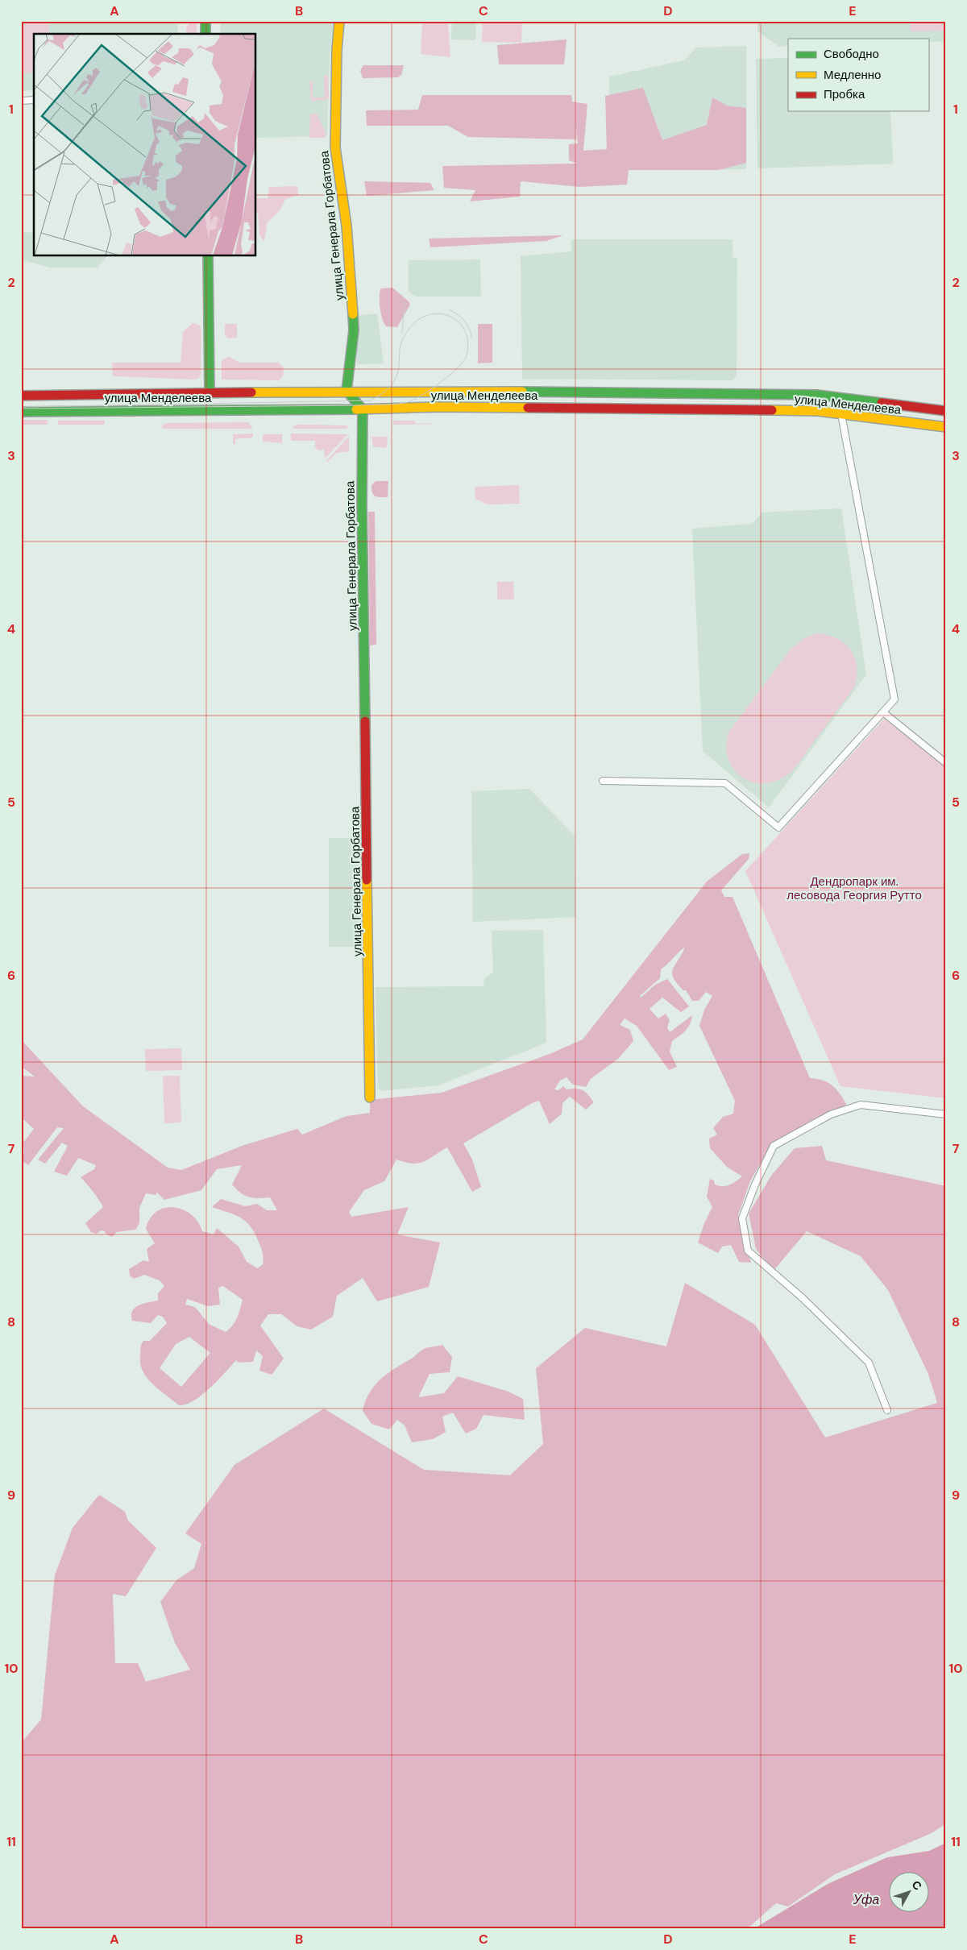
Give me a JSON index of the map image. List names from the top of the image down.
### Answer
{
  "streets": {
    "main road": ["улица Генерала Горбатова", "улица Менделеева"]
  },
  "crossings": [
    ["улица Генерала Горбатова", "улица Менделеева"]
  ],
  "water": ["Уфа"],
  "parks": ["Дендропарк им. лесовода Георгия Рутто"],
  "legend": ["Свободно", "Медленно", "Пробка"],
  "north": "top right",
  "grid": {
    "columns": [
      "A",
      "B",
      "C",
      "D",
      "E"
    ],
    "rows": [
      "1",
      "2",
      "3",
      "4",
      "5",
      "6",
      "7",
      "8",
      "9",
      "10",
      "11"
    ]
  }
}
